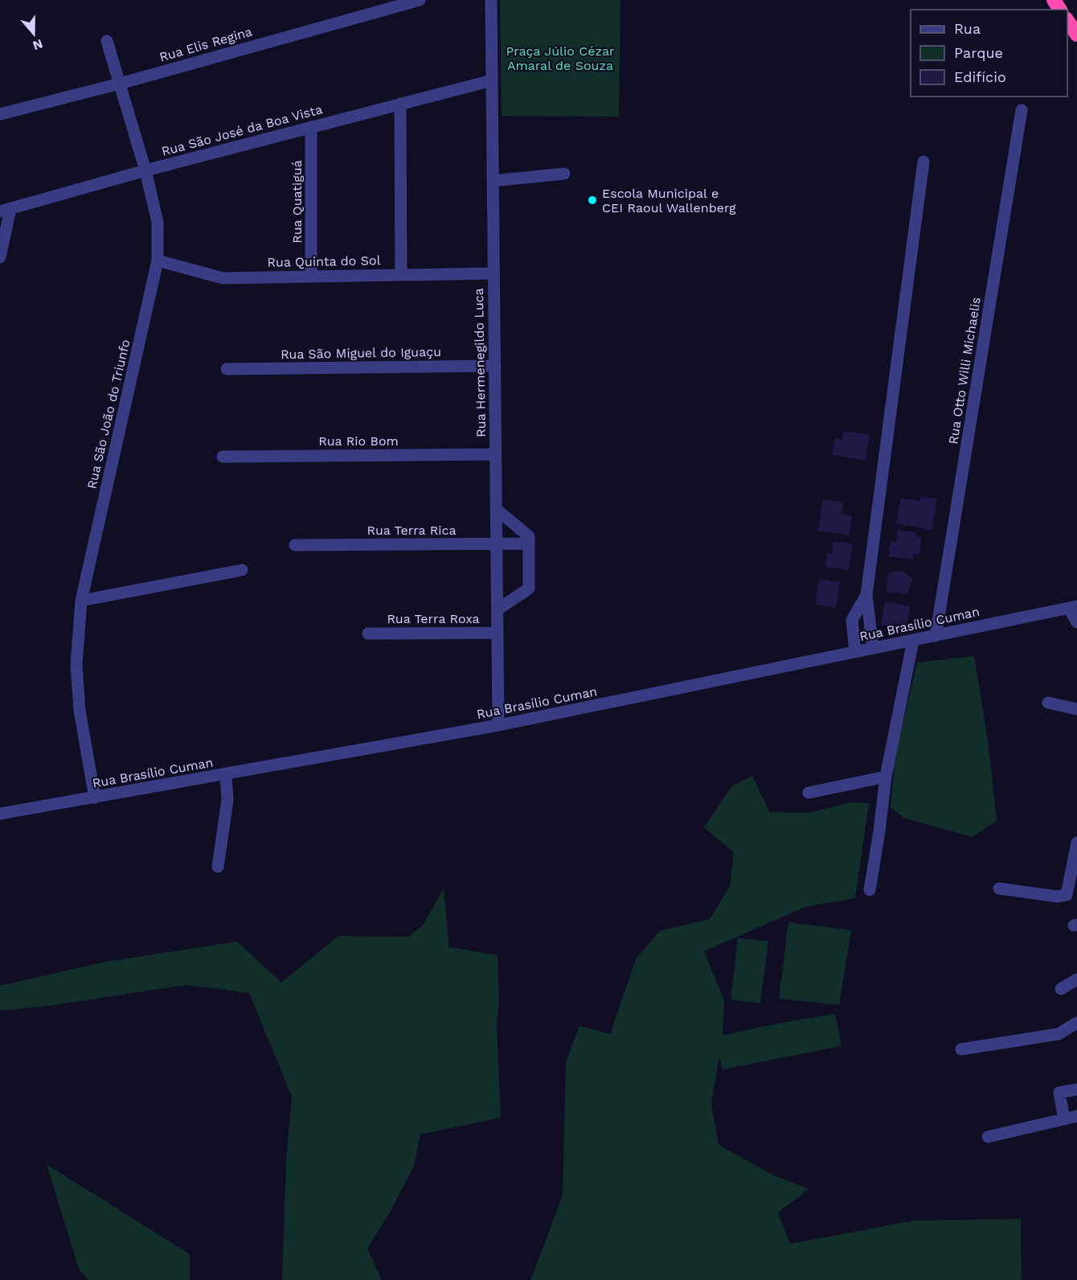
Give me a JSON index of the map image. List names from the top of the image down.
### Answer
{
  "streets": {
    "street": [
      "Rua Elis Regina",
      "Rua São José da Boa Vista",
      "Rua Quatiguá",
      "Rua Quinta do Sol",
      "Rua São Miguel do Iguaçu",
      "Rua Hermenegildo Luca",
      "Rua Otto Willi Michaelis",
      "Rua São João do Triunfo",
      "Rua Rio Bom",
      "Rua Terra Rica",
      "Rua Terra Roxa",
      "Rua Brasílio Cuman"
    ]
  },
  "crossings": [
    ["Rua Elis Regina", "Rua São João do Triunfo"],
    ["Rua São José da Boa Vista", "Rua Quatiguá"],
    ["Rua São José da Boa Vista", "Rua Hermenegildo Luca"],
    ["Rua São José da Boa Vista", "Rua São João do Triunfo"],
    ["Rua Quatiguá", "Rua Quinta do Sol"],
    ["Rua Quinta do Sol", "Rua Hermenegildo Luca"],
    ["Rua Quinta do Sol", "Rua São João do Triunfo"],
    ["Rua São Miguel do Iguaçu", "Rua Hermenegildo Luca"],
    ["Rua Hermenegildo Luca", "Rua Rio Bom"],
    ["Rua Hermenegildo Luca", "Rua Terra Rica"],
    ["Rua Hermenegildo Luca", "Rua Terra Roxa"],
    ["Rua Hermenegildo Luca", "Rua Brasílio Cuman"],
    ["Rua Otto Willi Michaelis", "Rua Brasílio Cuman"],
    ["Rua São João do Triunfo", "Rua Brasílio Cuman"]
  ],
  "parks": ["Praça Júlio Cézar Amaral de Souza"],
  "places": ["Escola Municipal e CEI Raoul Wallenberg"],
  "legend": ["Rua", "Parque", "Edifício"],
  "north": "bottom"
}
